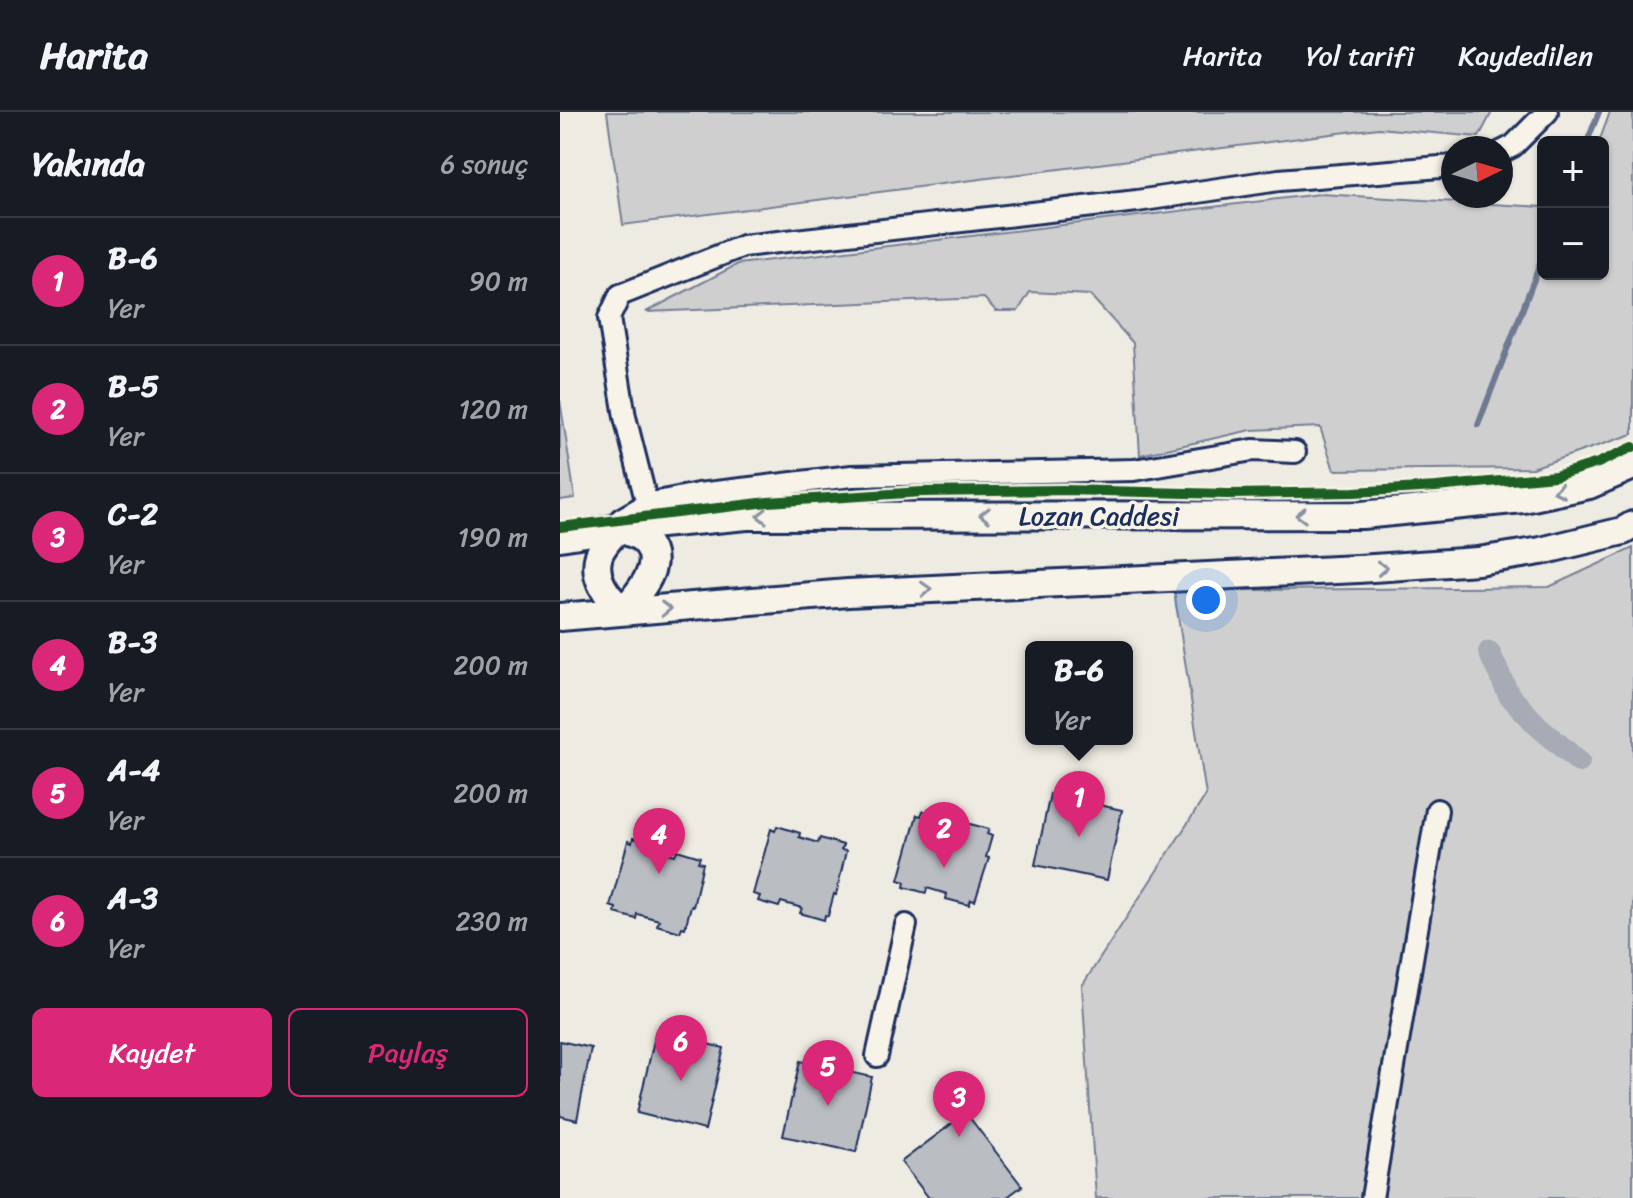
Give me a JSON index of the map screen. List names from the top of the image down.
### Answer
{
  "streets": {
    "main road": ["Lozan Caddesi"]
  },
  "north": "right",
  "page": {
    "header": "Harita",
    "nav": ["Harita", "Yol tarifi", "Kaydedilen"],
    "heading": ["Yakında", "6 sonuç"],
    "map_buttons": ["+", "−"],
    "list": [
      {
        "mark": "1",
        "name": "B-6",
        "note": "Yer",
        "value": "90 m"
      },
      {
        "mark": "2",
        "name": "B-5",
        "note": "Yer",
        "value": "120 m"
      },
      {
        "mark": "3",
        "name": "C-2",
        "note": "Yer",
        "value": "190 m"
      },
      {
        "mark": "4",
        "name": "B-3",
        "note": "Yer",
        "value": "200 m"
      },
      {
        "mark": "5",
        "name": "A-4",
        "note": "Yer",
        "value": "200 m"
      },
      {
        "mark": "6",
        "name": "A-3",
        "note": "Yer",
        "value": "230 m"
      }
    ],
    "popup": ["B-6", "Yer"],
    "pins": [
      "1",
      "2",
      "4",
      "6",
      "5",
      "3"
    ],
    "buttons": ["Kaydet", "Paylaş"]
  }
}
